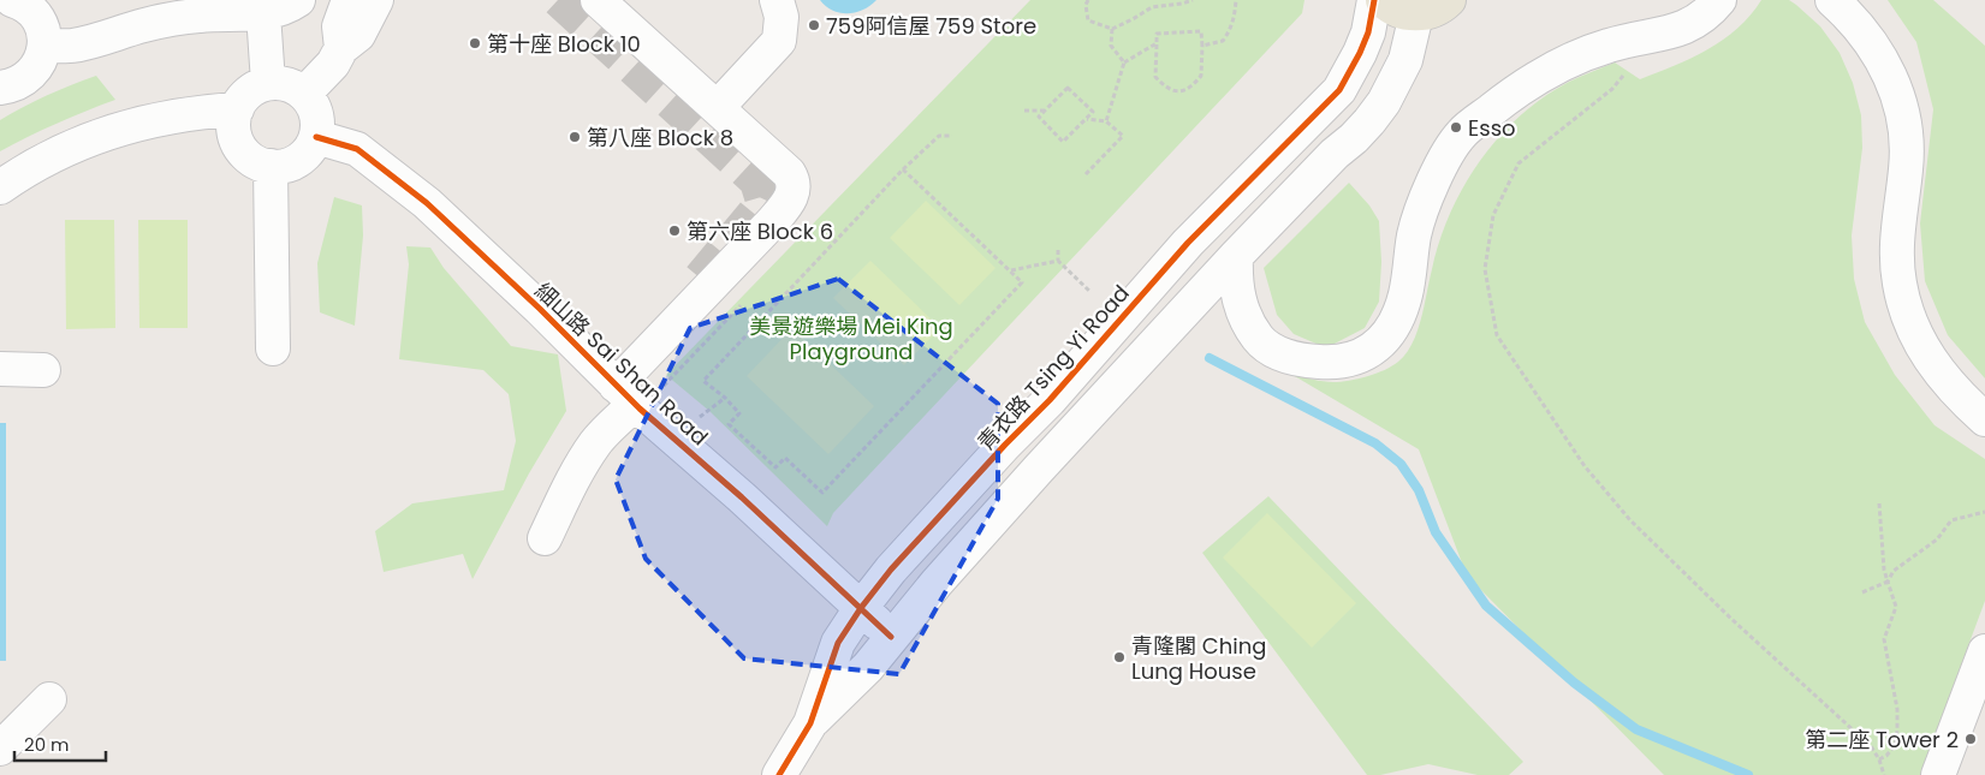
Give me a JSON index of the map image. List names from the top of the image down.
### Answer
{
  "streets": {
    "street": ["細山路 Sai Shan Road", "青衣路 Tsing Yi Road"]
  },
  "crossings": [
    ["細山路 Sai Shan Road", "青衣路 Tsing Yi Road"]
  ],
  "parks": ["美景遊樂場 Mei King Playground"],
  "places": [
    "759阿信屋 759 Store",
    "第十座 Block 10",
    "Esso",
    "第八座 Block 8",
    "第六座 Block 6",
    "青隆閣 Ching Lung House",
    "第二座 Tower 2"
  ],
  "scale_bar": "20 m"
}
